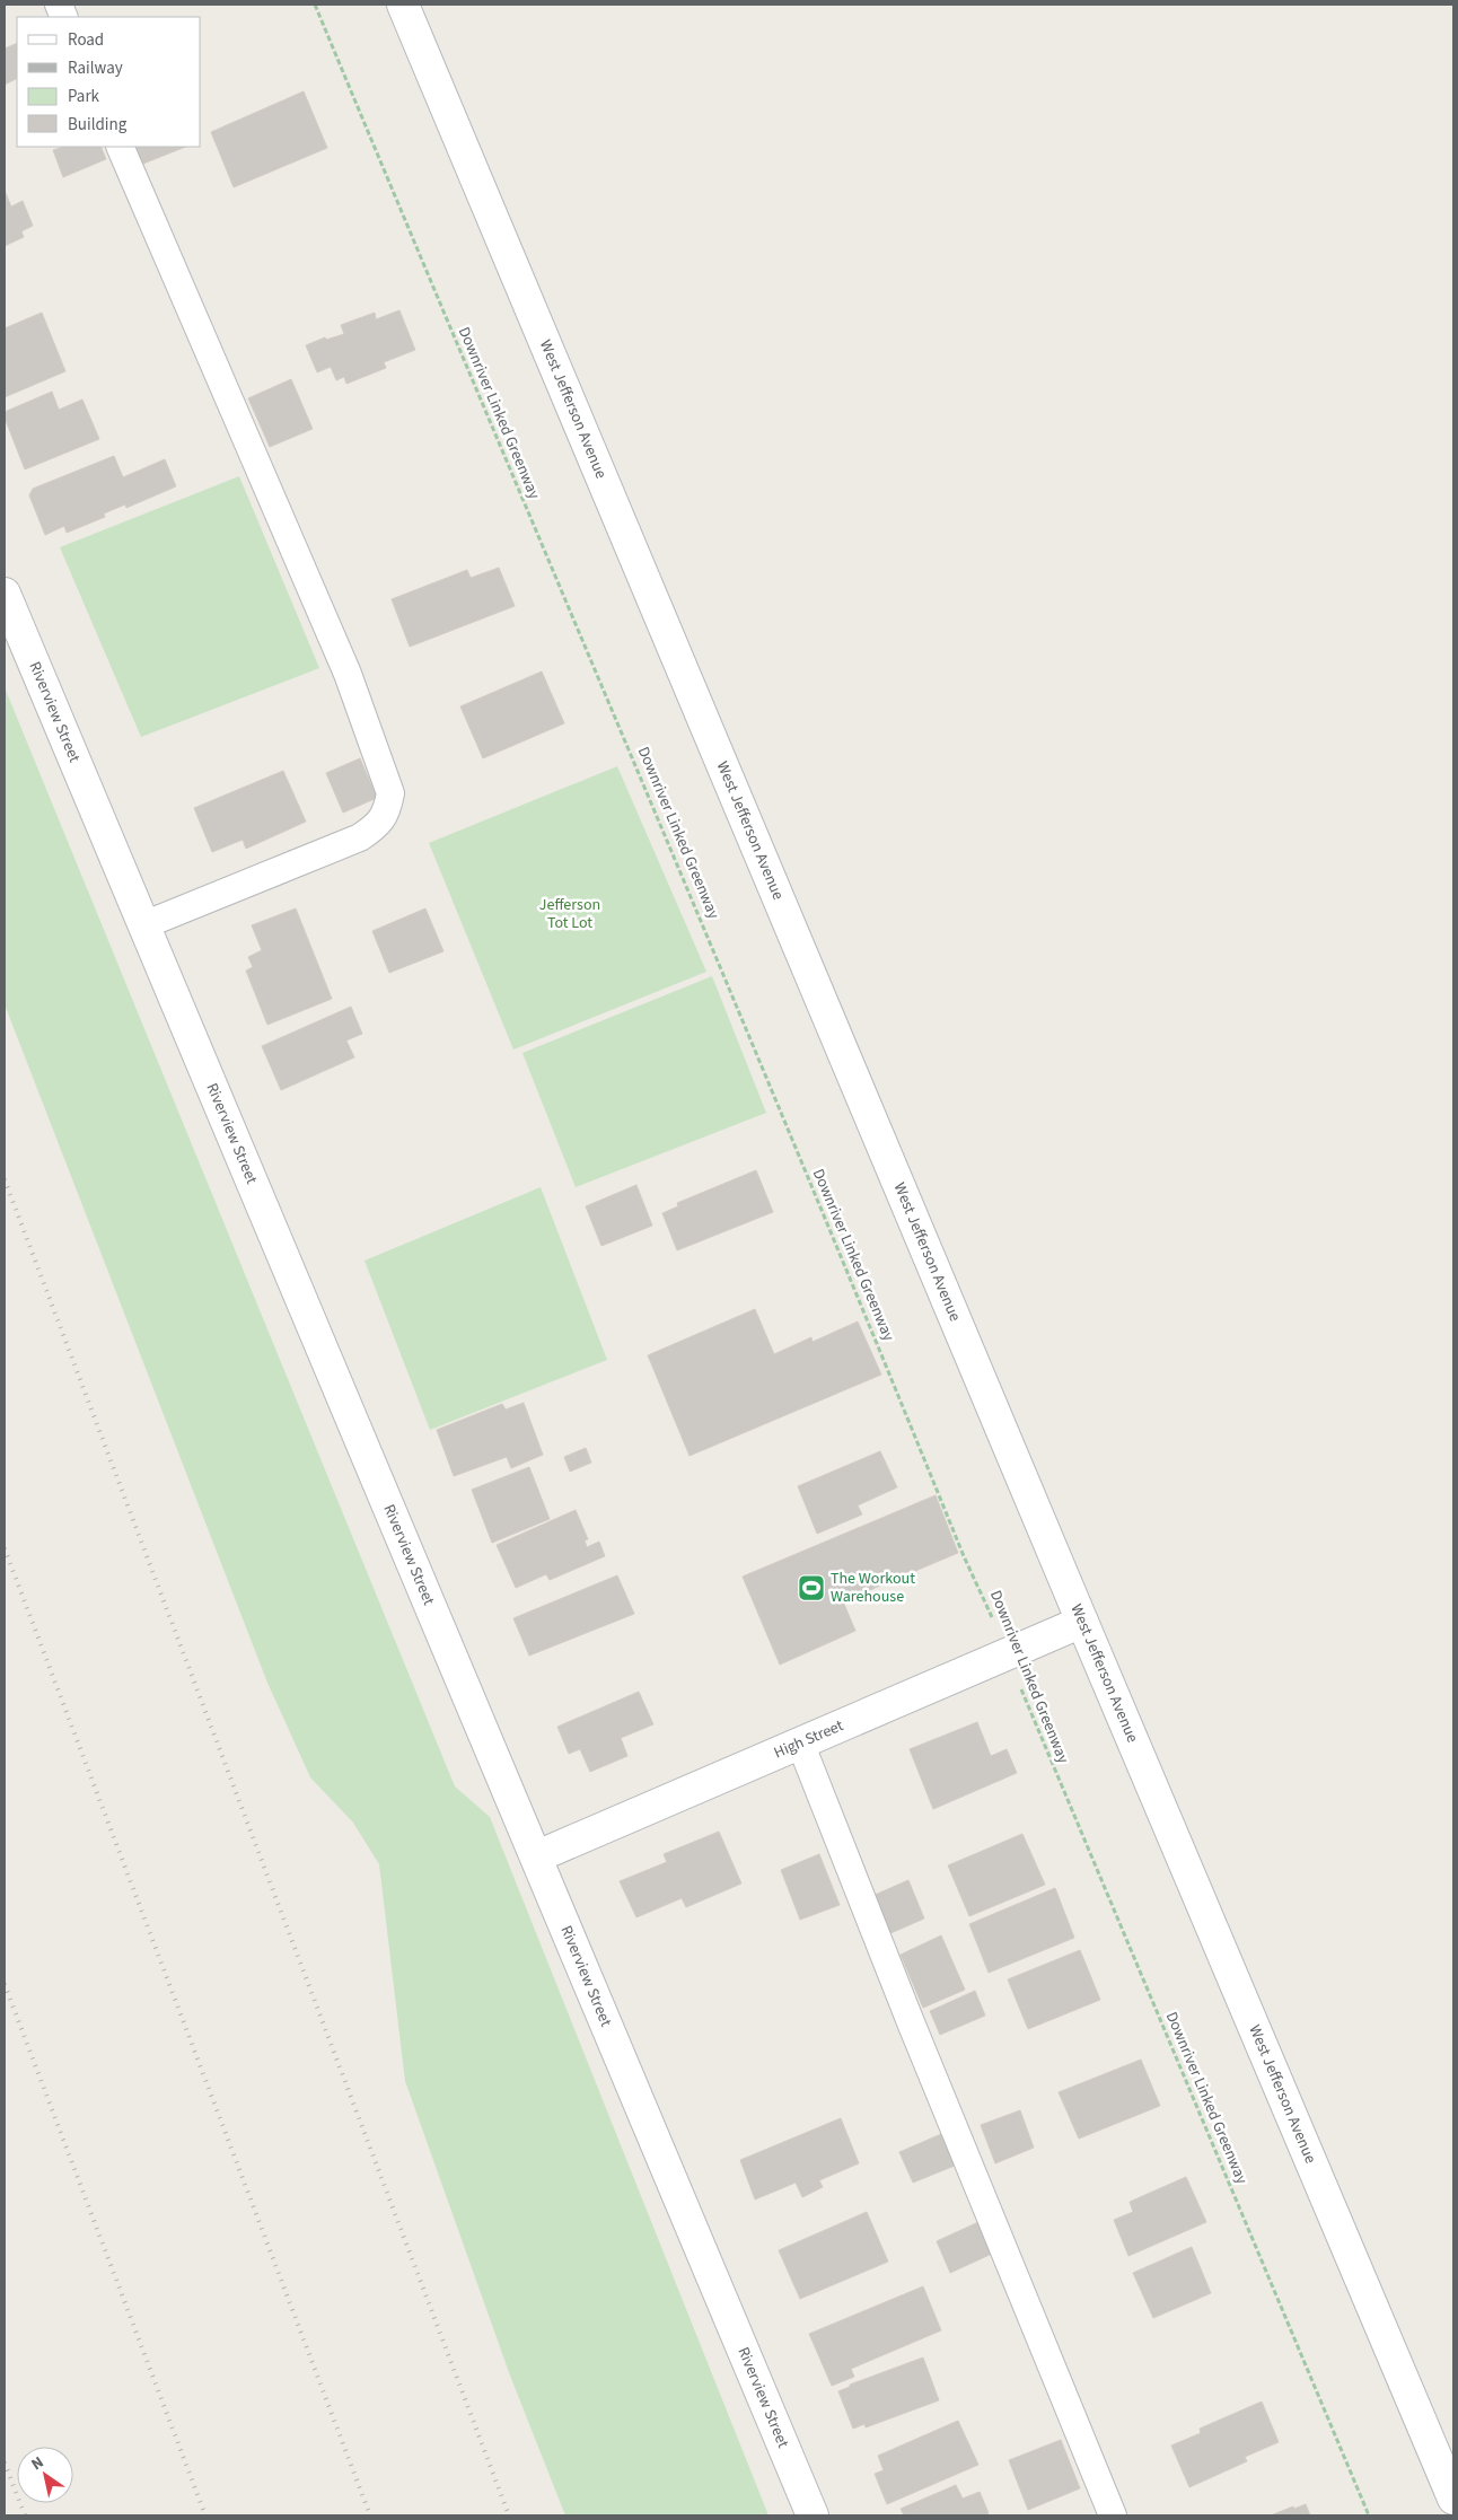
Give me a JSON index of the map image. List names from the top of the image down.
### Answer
{
  "streets": {
    "main road": ["West Jefferson Avenue", "Riverview Street", "High Street"],
    "path": ["Downriver Linked Greenway"]
  },
  "crossings": [
    ["West Jefferson Avenue", "High Street"],
    ["Downriver Linked Greenway", "High Street"],
    ["Riverview Street", "High Street"]
  ],
  "parks": ["Jefferson Tot Lot"],
  "places": {
    "sports": ["The Workout Warehouse"]
  },
  "legend": [
    "Road",
    "Railway",
    "Park",
    "Building"
  ],
  "north": "top left"
}
